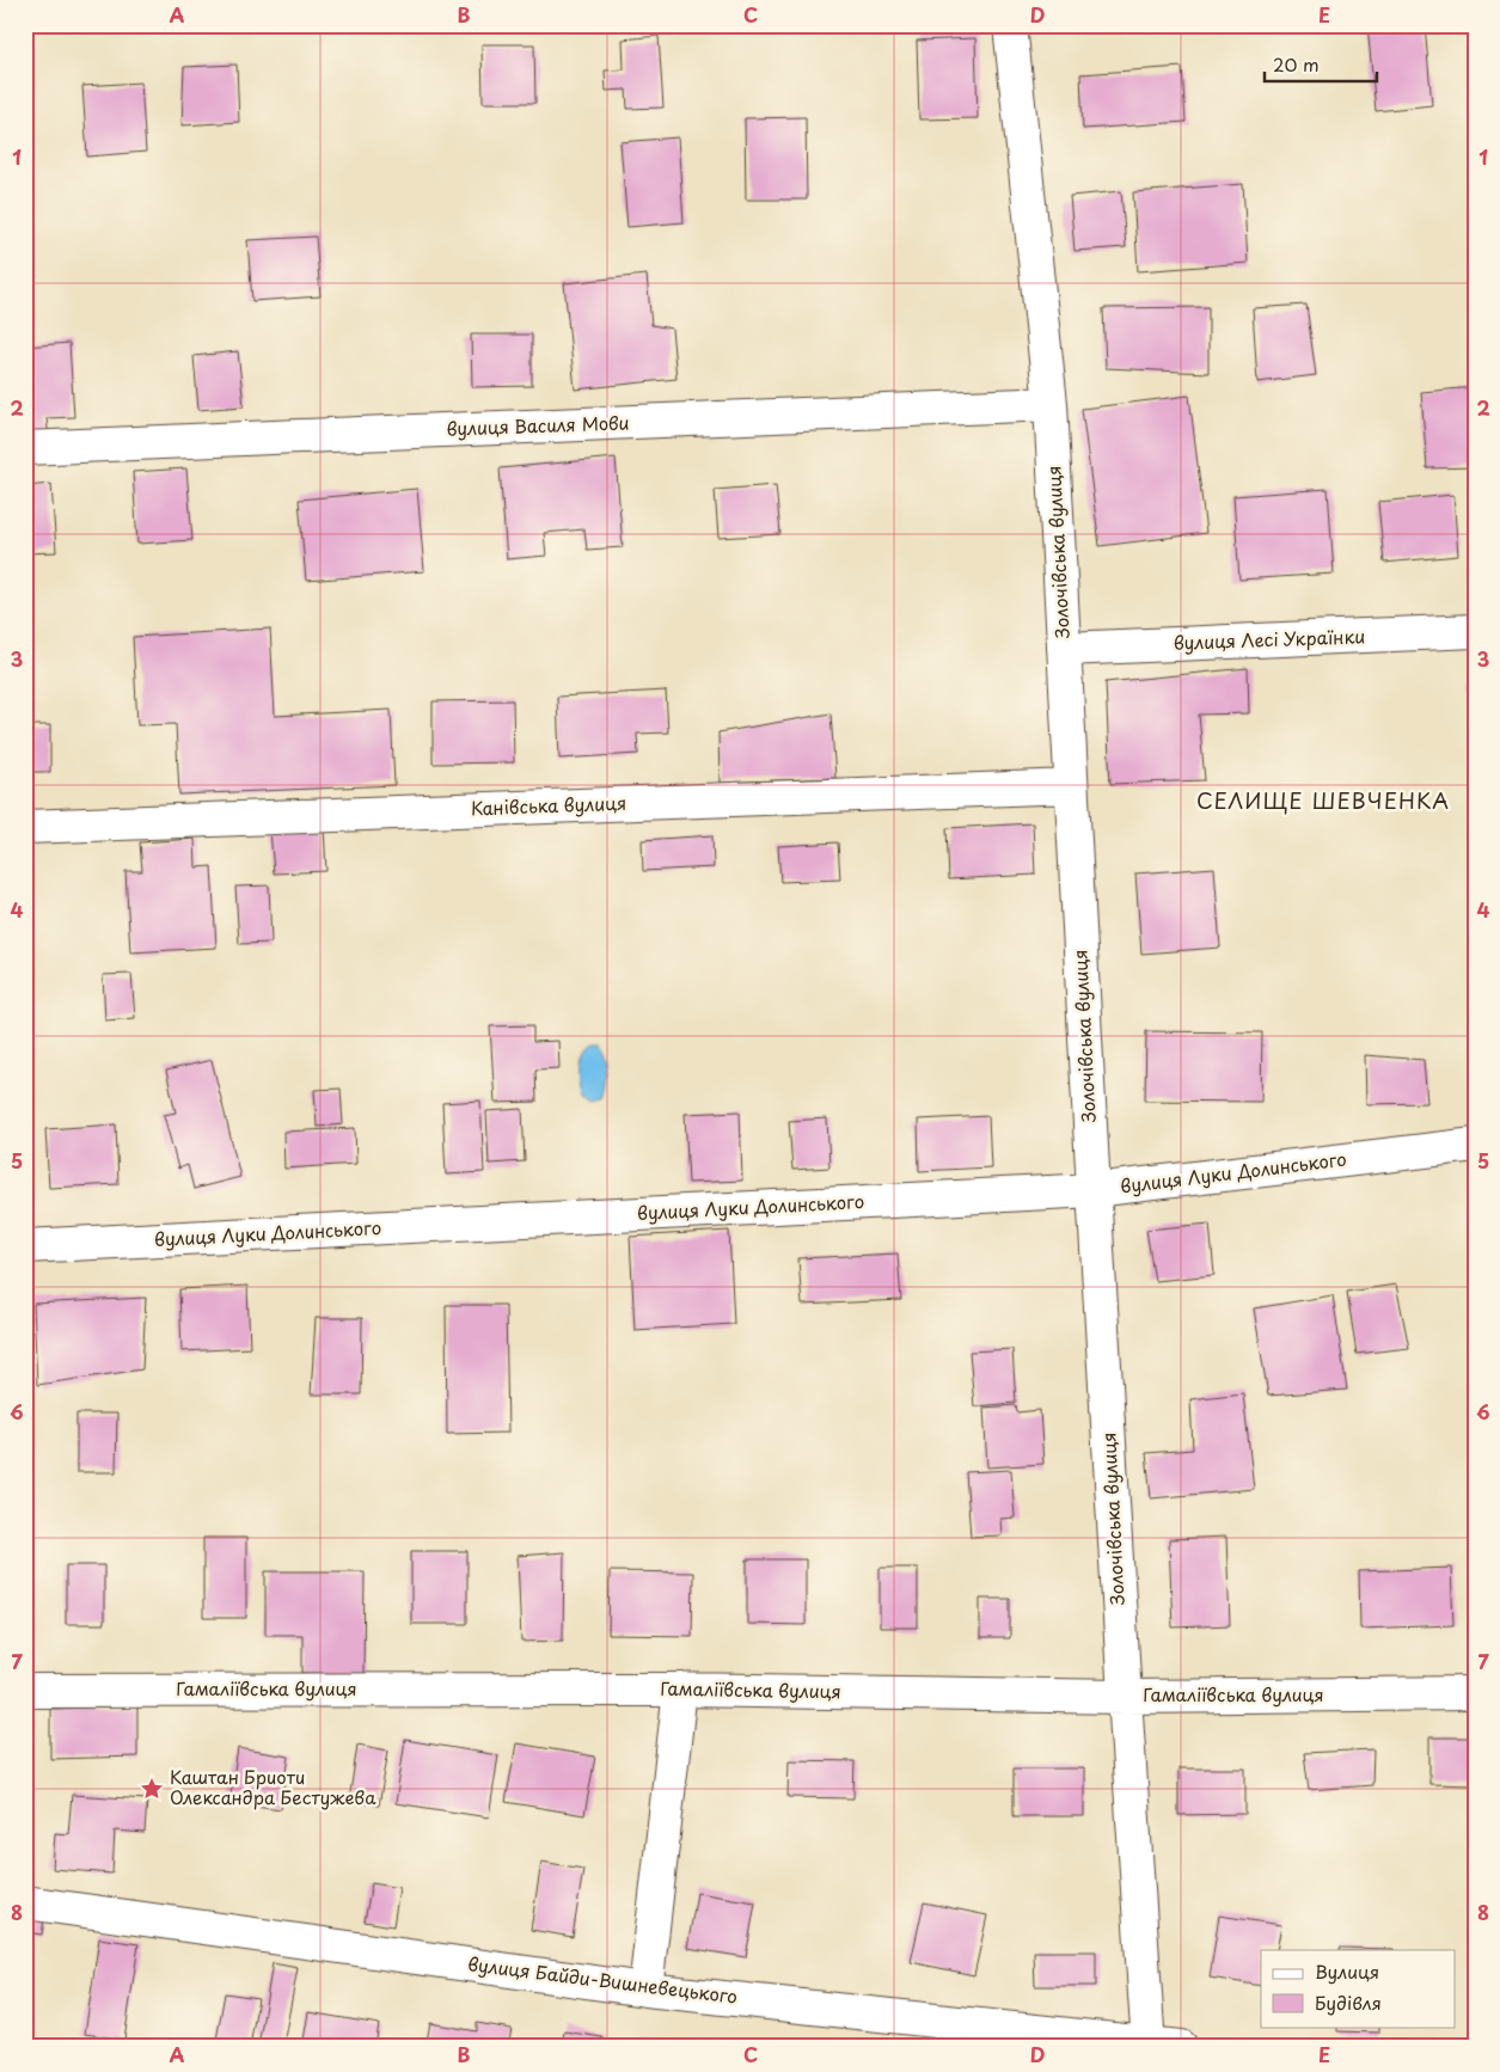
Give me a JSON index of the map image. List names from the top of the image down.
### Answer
{
  "streets": {
    "street": [
      "вулиця Василя Мови",
      "Золочівська вулиця",
      "вулиця Лесі Українки",
      "Канівська вулиця",
      "вулиця Луки Долинського",
      "Гамаліївська вулиця",
      "вулиця Байди-Вишневецького"
    ]
  },
  "crossings": [
    ["вулиця Василя Мови", "Золочівська вулиця"],
    ["Золочівська вулиця", "вулиця Лесі Українки"],
    ["Золочівська вулиця", "Канівська вулиця"],
    ["Золочівська вулиця", "вулиця Луки Долинського"],
    ["Золочівська вулиця", "Гамаліївська вулиця"],
    ["Золочівська вулиця", "вулиця Байди-Вишневецького"]
  ],
  "districts": ["СЕЛИЩЕ ШЕВЧЕНКА"],
  "places": {
    "place": ["Каштан Бриоти Олександра Бестужева"]
  },
  "legend": ["Вулиця", "Будівля"],
  "scale_bar": "20 m",
  "grid": {
    "columns": [
      "A",
      "B",
      "C",
      "D",
      "E"
    ],
    "rows": [
      "1",
      "2",
      "3",
      "4",
      "5",
      "6",
      "7",
      "8"
    ]
  }
}
